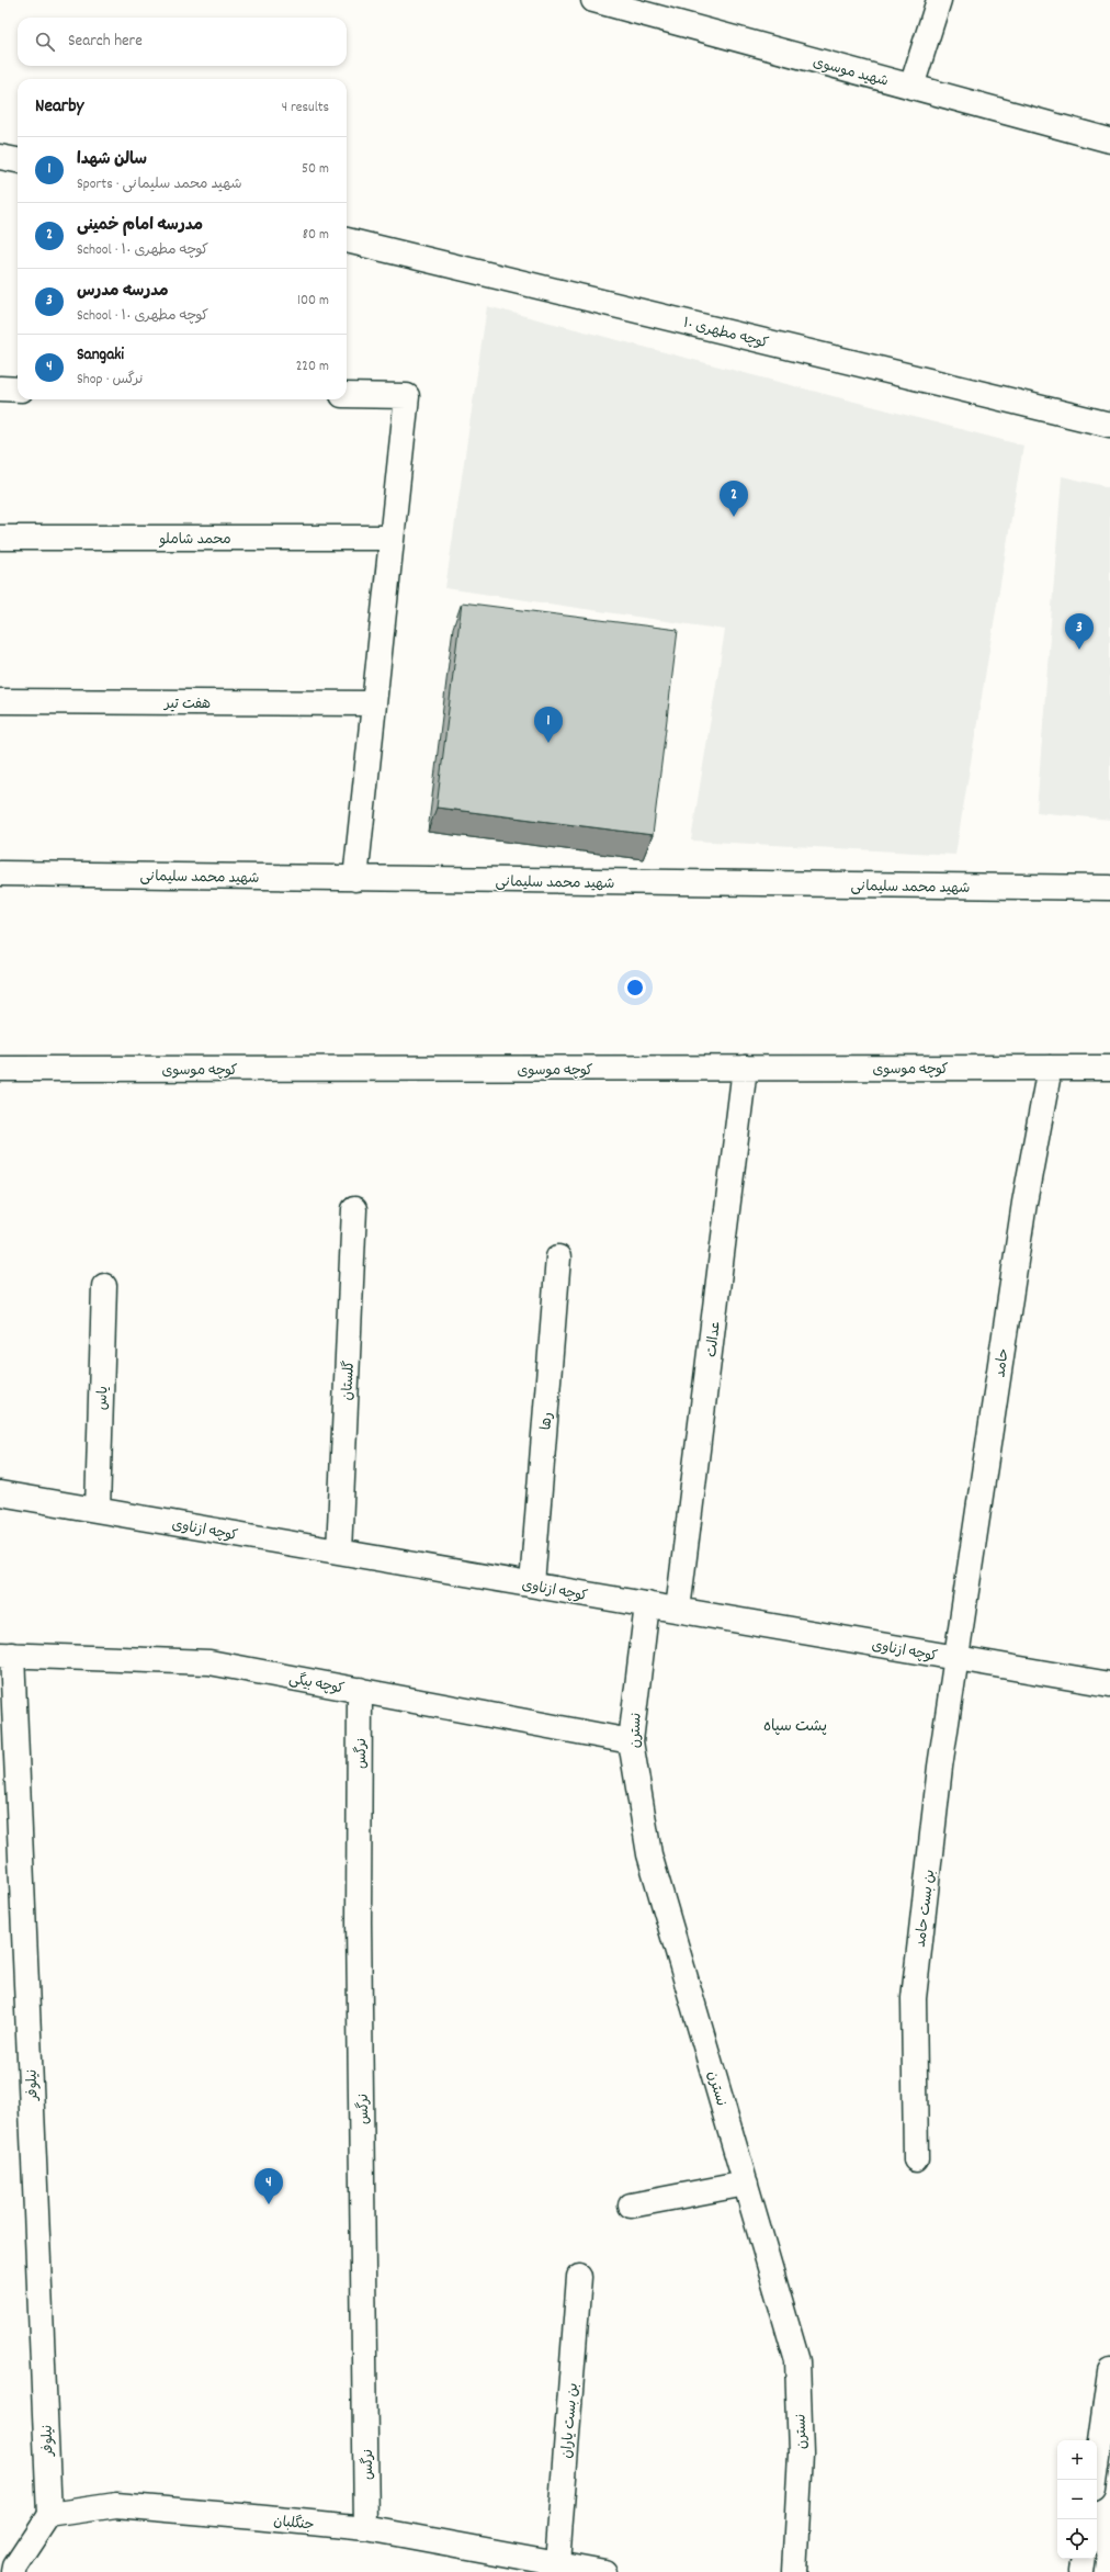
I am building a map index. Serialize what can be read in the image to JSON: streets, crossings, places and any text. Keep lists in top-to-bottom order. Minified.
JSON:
{"streets":{"street":["شهید موسوی","کوچه مطهری ۱۰","محمد شاملو","هفت تیر","شهید محمد سلیمانی","کوچه موسوی","عدالت","حامد","گلستان","یاس","رها","کوچه ازناوی","کوچه بیگی","نسترن","نرگس","بن بست حامد","نیلوفر","بن بست یاران","جنگلبان"]},"crossings":[["کوچه موسوی","عدالت"],["کوچه موسوی","حامد"],["عدالت","کوچه ازناوی"],["حامد","کوچه ازناوی"],["حامد","بن بست حامد"],["گلستان","کوچه ازناوی"],["یاس","کوچه ازناوی"],["رها","کوچه ازناوی"],["کوچه ازناوی","نسترن"],["کوچه ازناوی","بن بست حامد"],["کوچه بیگی","نسترن"],["کوچه بیگی","نرگس"],["کوچه بیگی","نیلوفر"],["نرگس","جنگلبان"],["نیلوفر","جنگلبان"],["بن بست یاران","جنگلبان"]],"districts":["پشت سپاه"],"page":{"search":"Search here","heading":["Nearby","4 results"],"list":[{"mark":"1","name":"سالن شهدا","note":"Sports · شهید محمد سلیمانی","value":"50 m"},{"mark":"2","name":"مدرسه امام خمینی","note":"School · کوچه مطهری ۱۰","value":"80 m"},{"mark":"3","name":"مدرسه مدرس","note":"School · کوچه مطهری ۱۰","value":"100 m"},{"mark":"4","name":"Sangaki","note":"Shop · نرگس","value":"220 m"}],"pins":["2","3","1","4"],"map_buttons":["+","−"]}}
